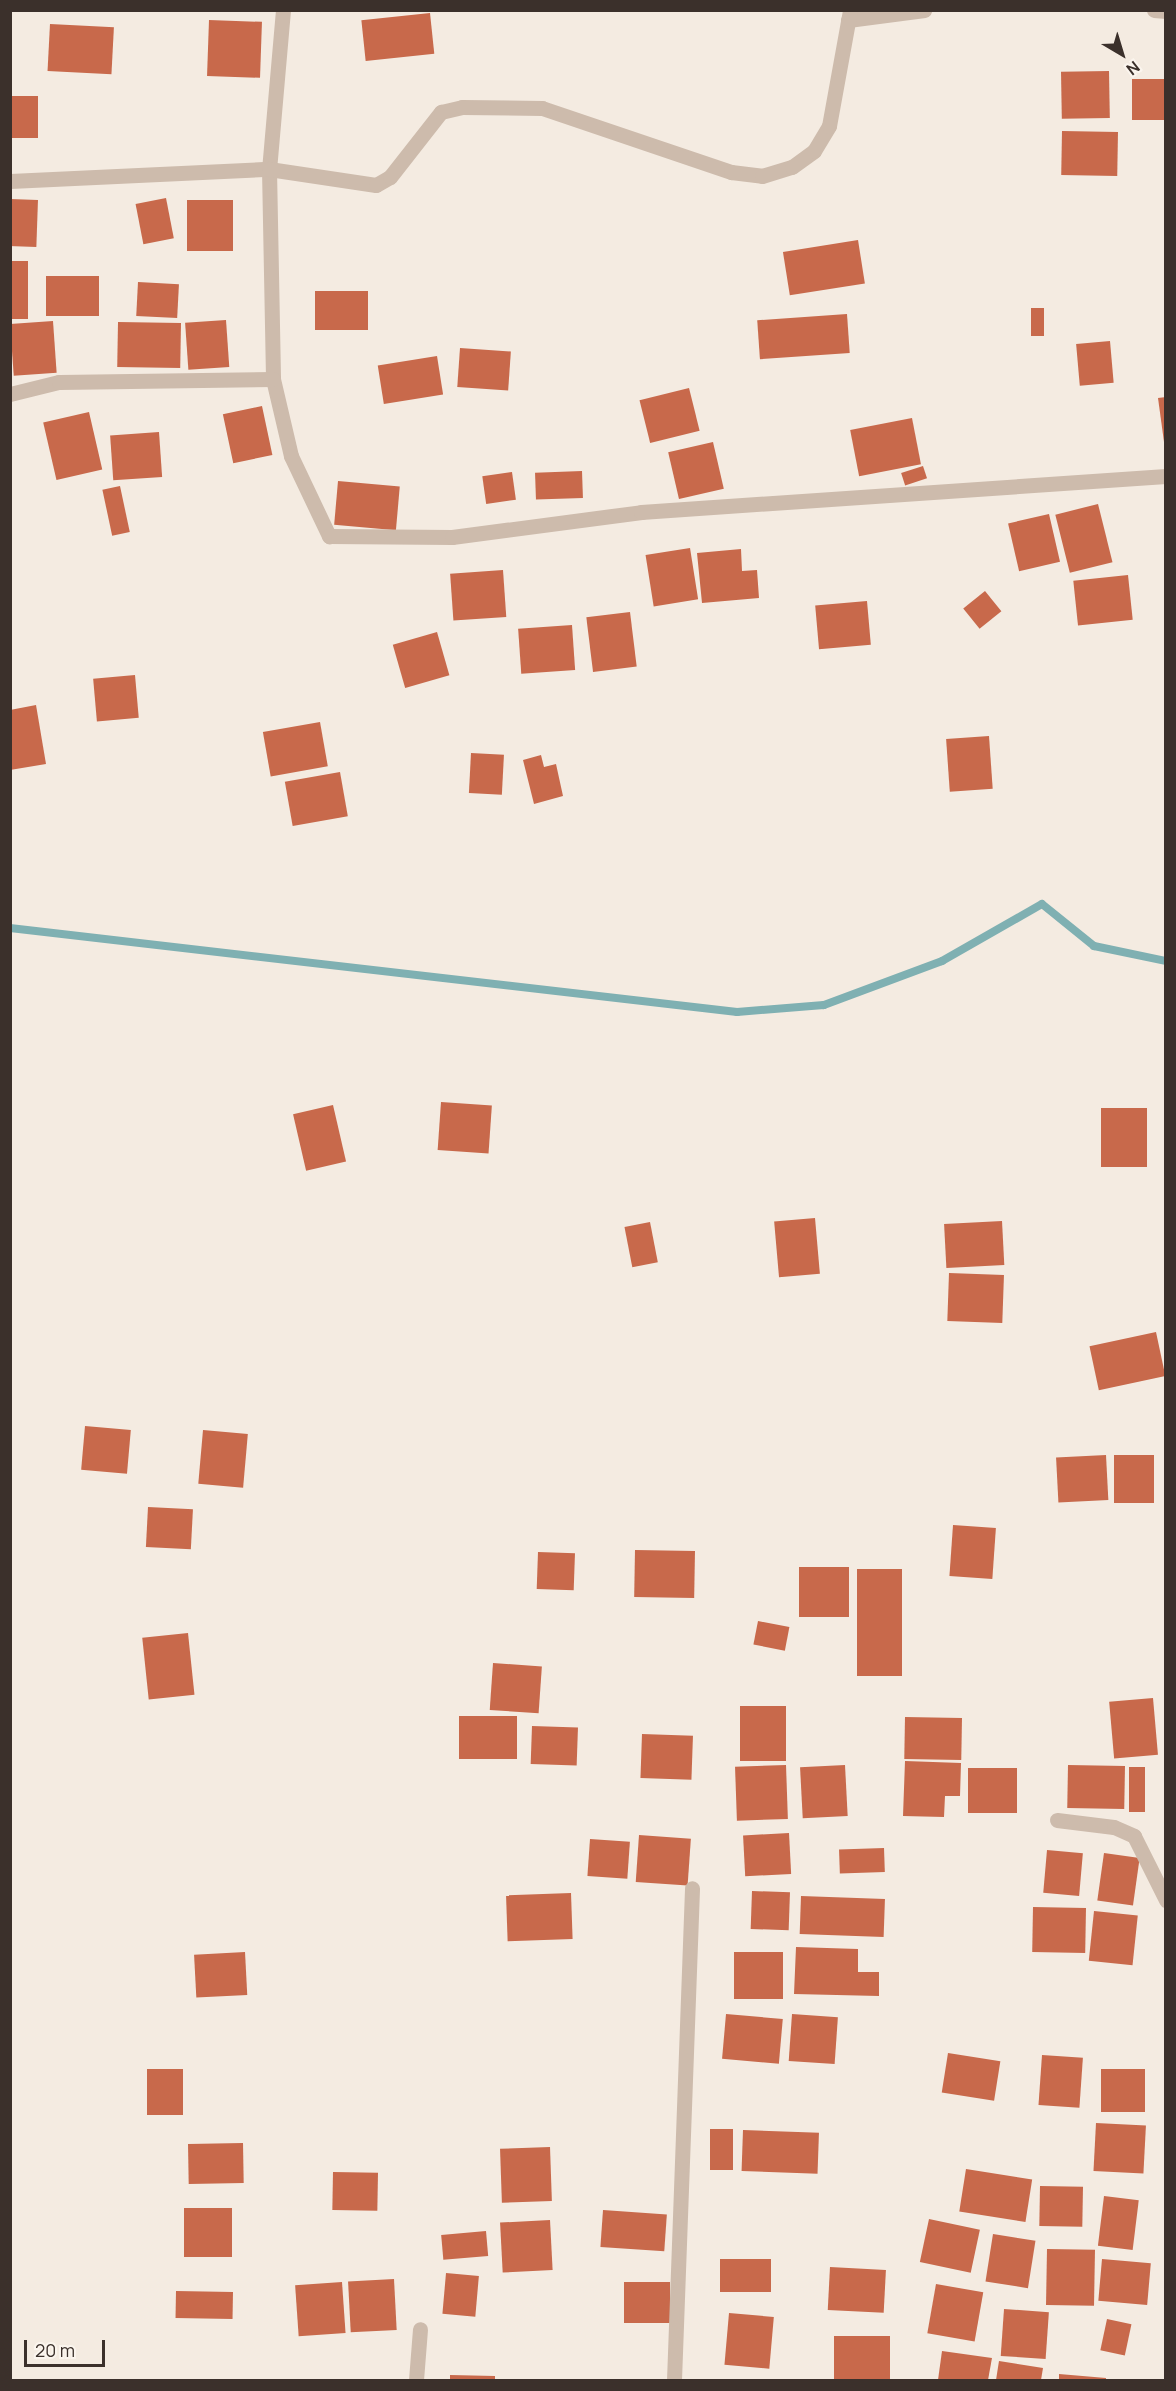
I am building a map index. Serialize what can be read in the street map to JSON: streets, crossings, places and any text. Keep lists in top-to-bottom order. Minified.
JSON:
{"scale_bar":"20 m","north":"bottom right"}
